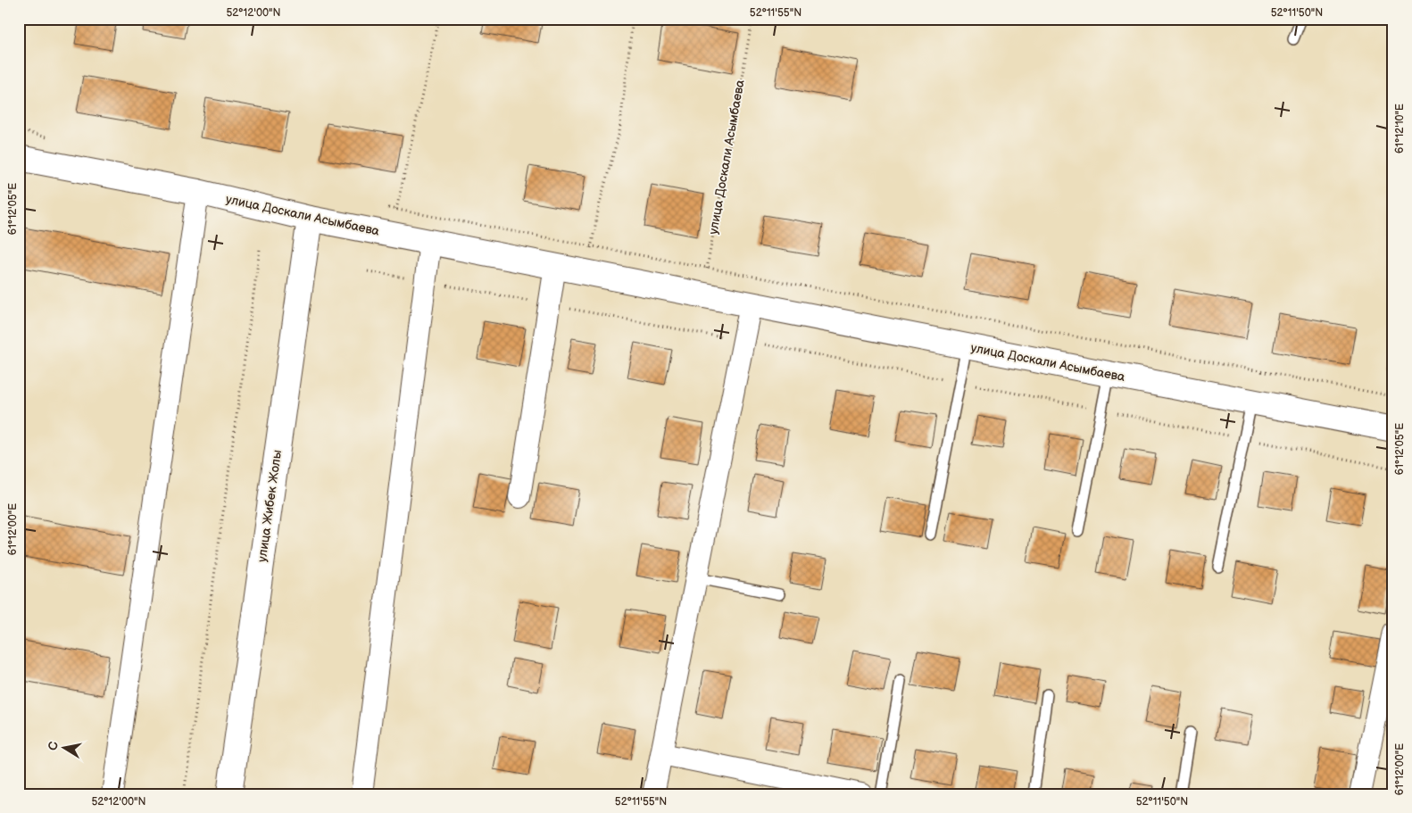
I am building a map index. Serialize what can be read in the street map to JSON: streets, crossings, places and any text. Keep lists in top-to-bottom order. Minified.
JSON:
{"streets":{"street":["улица Доскали Асымбаева","улица Жибек Жолы"]},"crossings":[["улица Доскали Асымбаева","улица Жибек Жолы"]],"north":"left","coordinates":["52°12'00\"N","52°11'55\"N","52°11'50\"N","61°12'10\"E","61°12'05\"E","61°12'00\"E"]}
